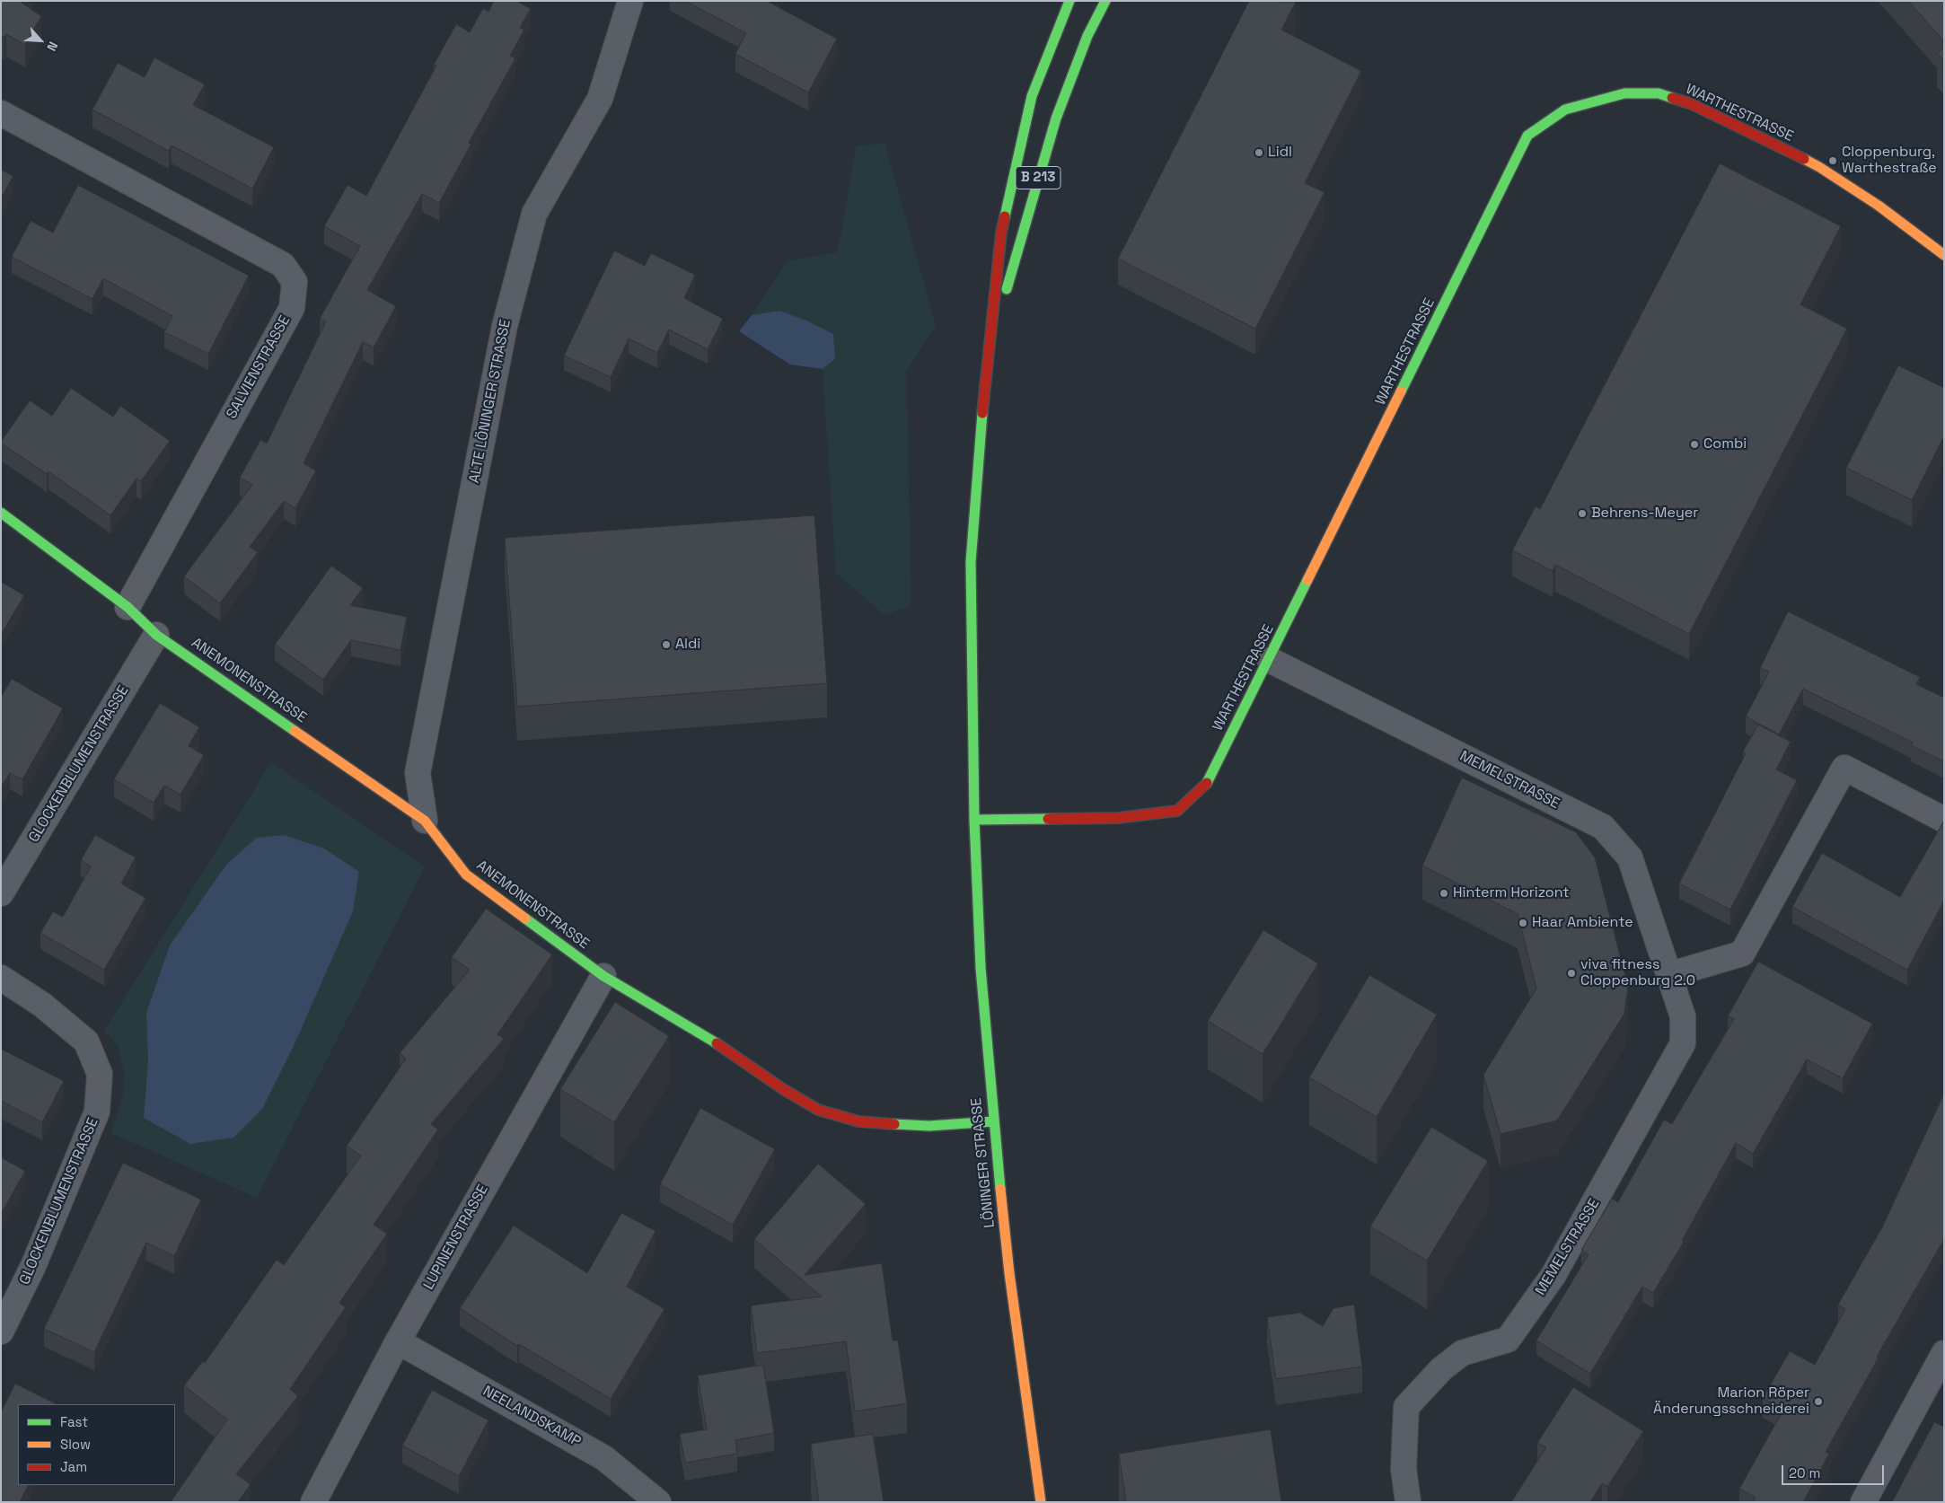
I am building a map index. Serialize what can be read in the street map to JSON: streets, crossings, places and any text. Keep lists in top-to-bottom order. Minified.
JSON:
{"streets":{"main road":["WARTHESTRASSE","B 213","ANEMONENSTRASSE","LÖNINGER STRASSE"],"street":["SALVIENSTRASSE","ALTE LÖNINGER STRASSE","GLOCKENBLUMENSTRASSE","MEMELSTRASSE","LUPINENSTRASSE","NEELANDSKAMP"]},"crossings":[["WARTHESTRASSE","MEMELSTRASSE"],["WARTHESTRASSE","LÖNINGER STRASSE"],["B 213","LÖNINGER STRASSE"],["SALVIENSTRASSE","ANEMONENSTRASSE"],["ALTE LÖNINGER STRASSE","ANEMONENSTRASSE"],["ANEMONENSTRASSE","GLOCKENBLUMENSTRASSE"],["ANEMONENSTRASSE","LÖNINGER STRASSE"],["ANEMONENSTRASSE","LUPINENSTRASSE"],["LUPINENSTRASSE","NEELANDSKAMP"]],"places":["Lidl","Cloppenburg, Warthestraße","Combi","Behrens-Meyer","Aldi","Hinterm Horizont","Haar Ambiente","viva fitness Cloppenburg 2.0","Marion Röper Änderungsschneiderei"],"legend":["Fast","Slow","Jam"],"scale_bar":"20 m","north":"bottom right"}
